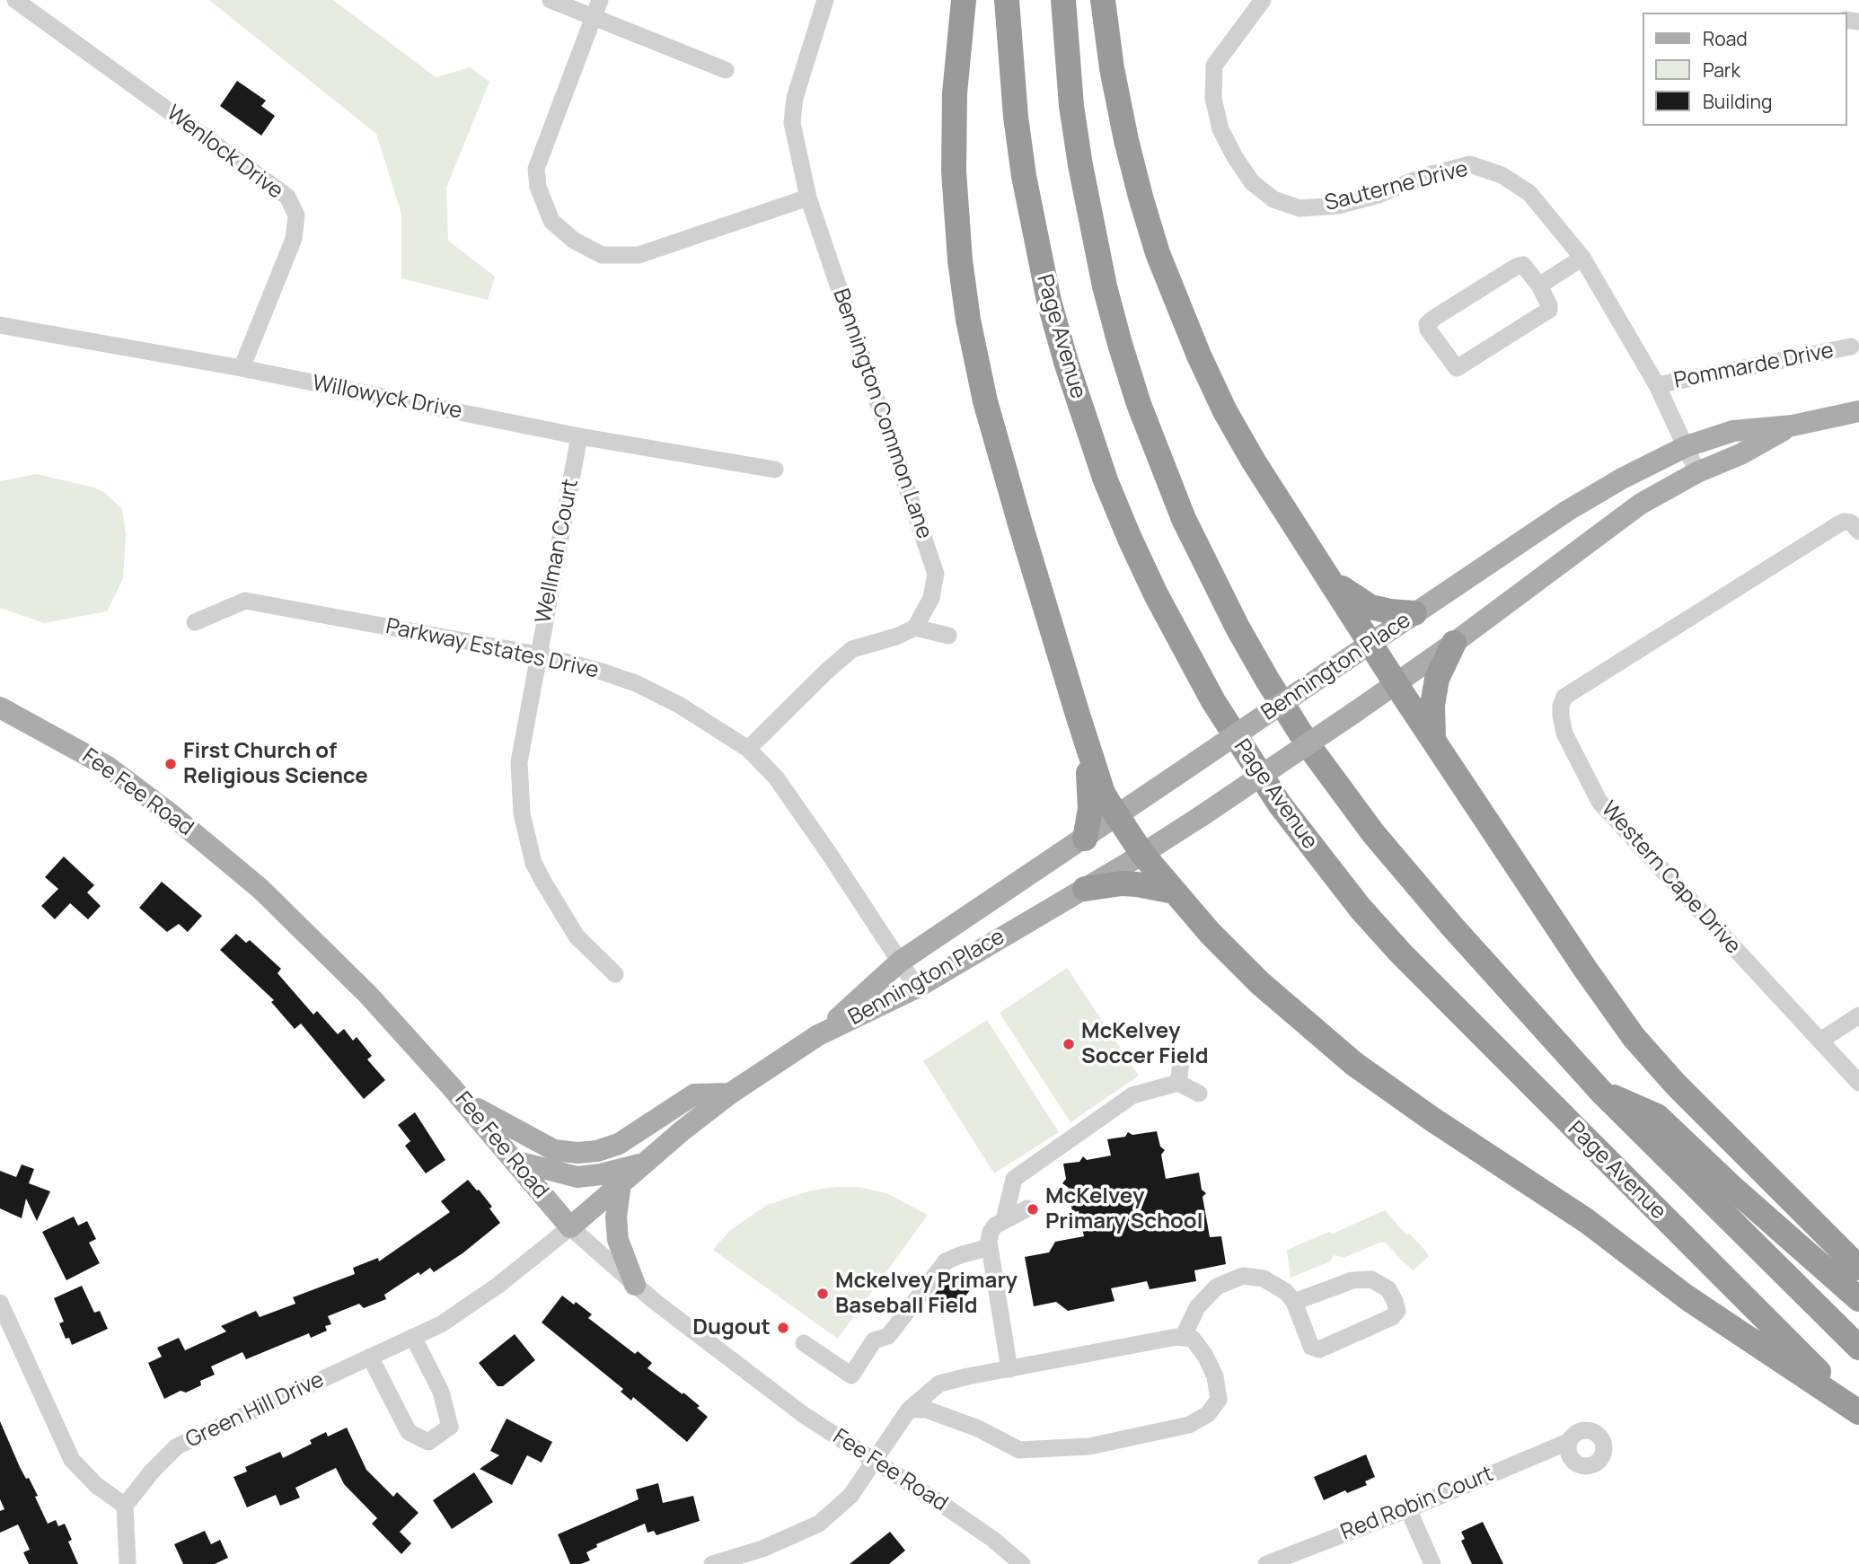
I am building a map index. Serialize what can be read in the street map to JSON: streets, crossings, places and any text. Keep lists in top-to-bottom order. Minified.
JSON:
{"streets":{"highway":["Page Avenue"],"main road":["Bennington Place","Fee Fee Road"],"street":["Wenlock Drive","Sauterne Drive","Pommarde Drive","Willowyck Drive","Bennington Common Lane","Wellman Court","Parkway Estates Drive","Western Cape Drive","Green Hill Drive","Red Robin Court"]},"crossings":[["Wenlock Drive","Willowyck Drive"],["Sauterne Drive","Pommarde Drive"],["Sauterne Drive","Bennington Place"],["Willowyck Drive","Wellman Court"],["Wellman Court","Parkway Estates Drive"],["Parkway Estates Drive","Bennington Place"],["Bennington Place","Fee Fee Road"],["Bennington Place","Green Hill Drive"],["Fee Fee Road","Green Hill Drive"]],"places":["First Church of Religious Science","McKelvey Soccer Field","McKelvey Primary School","Mckelvey Primary Baseball Field","Dugout"],"legend":["Road","Park","Building"]}
